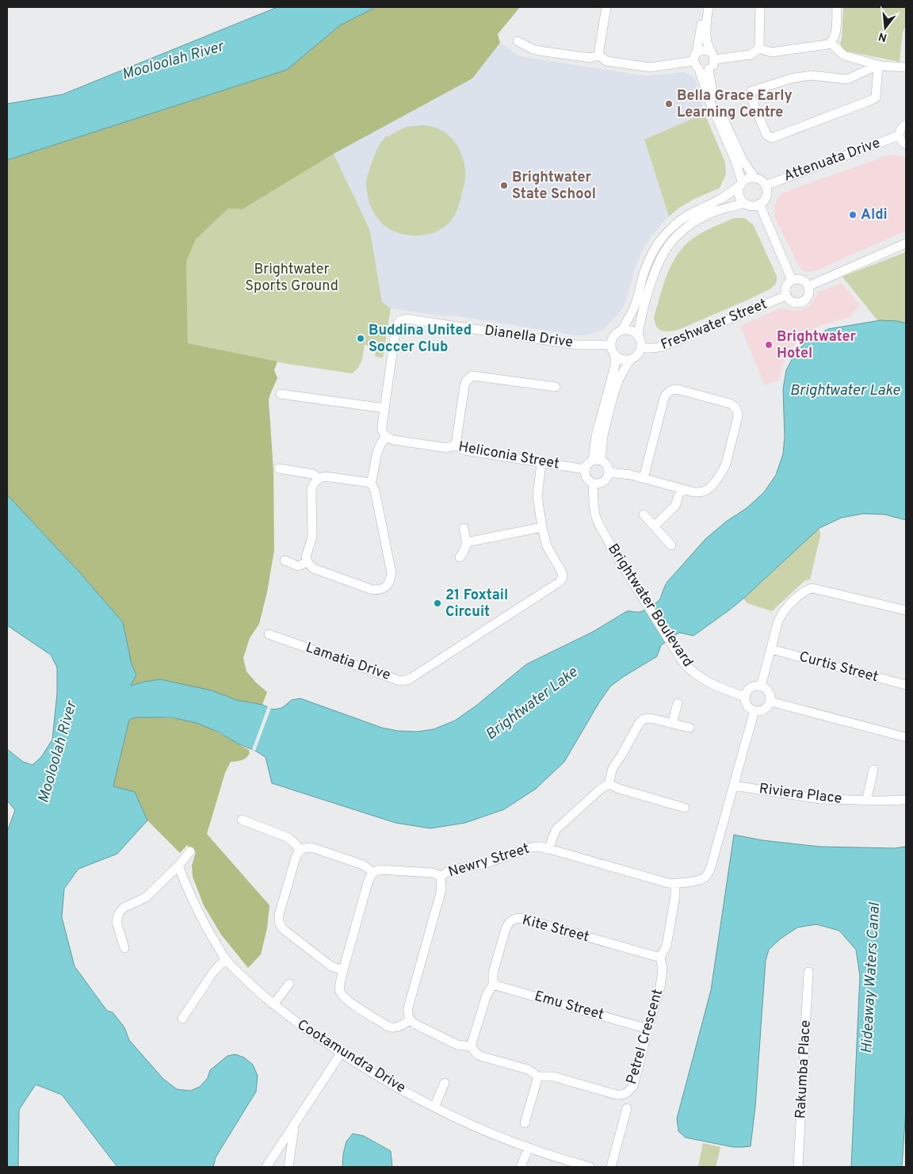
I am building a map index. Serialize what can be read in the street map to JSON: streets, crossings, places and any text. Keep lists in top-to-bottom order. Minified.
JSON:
{"streets":{"street":["Attenuata Drive","Freshwater Street","Dianella Drive","Heliconia Street","Brightwater Boulevard","Lamatia Drive","Curtis Street","Riviera Place","Newry Street","Kite Street","Emu Street","Petrel Crescent","Cootamundra Drive","Rakumba Place"]},"crossings":[["Freshwater Street","Dianella Drive"],["Heliconia Street","Brightwater Boulevard"],["Heliconia Street","Lamatia Drive"],["Brightwater Boulevard","Newry Street"],["Riviera Place","Newry Street"],["Newry Street","Petrel Crescent"],["Kite Street","Emu Street"],["Kite Street","Petrel Crescent"],["Emu Street","Petrel Crescent"]],"water":["Mooloolah River","Brightwater Lake","Hideaway Waters Canal"],"parks":["Brightwater Sports Ground"],"places":["Bella Grace Early Learning Centre","Brightwater State School","Aldi","Buddina United Soccer Club","Brightwater Hotel","21 Foxtail Circuit"],"north":"bottom"}
